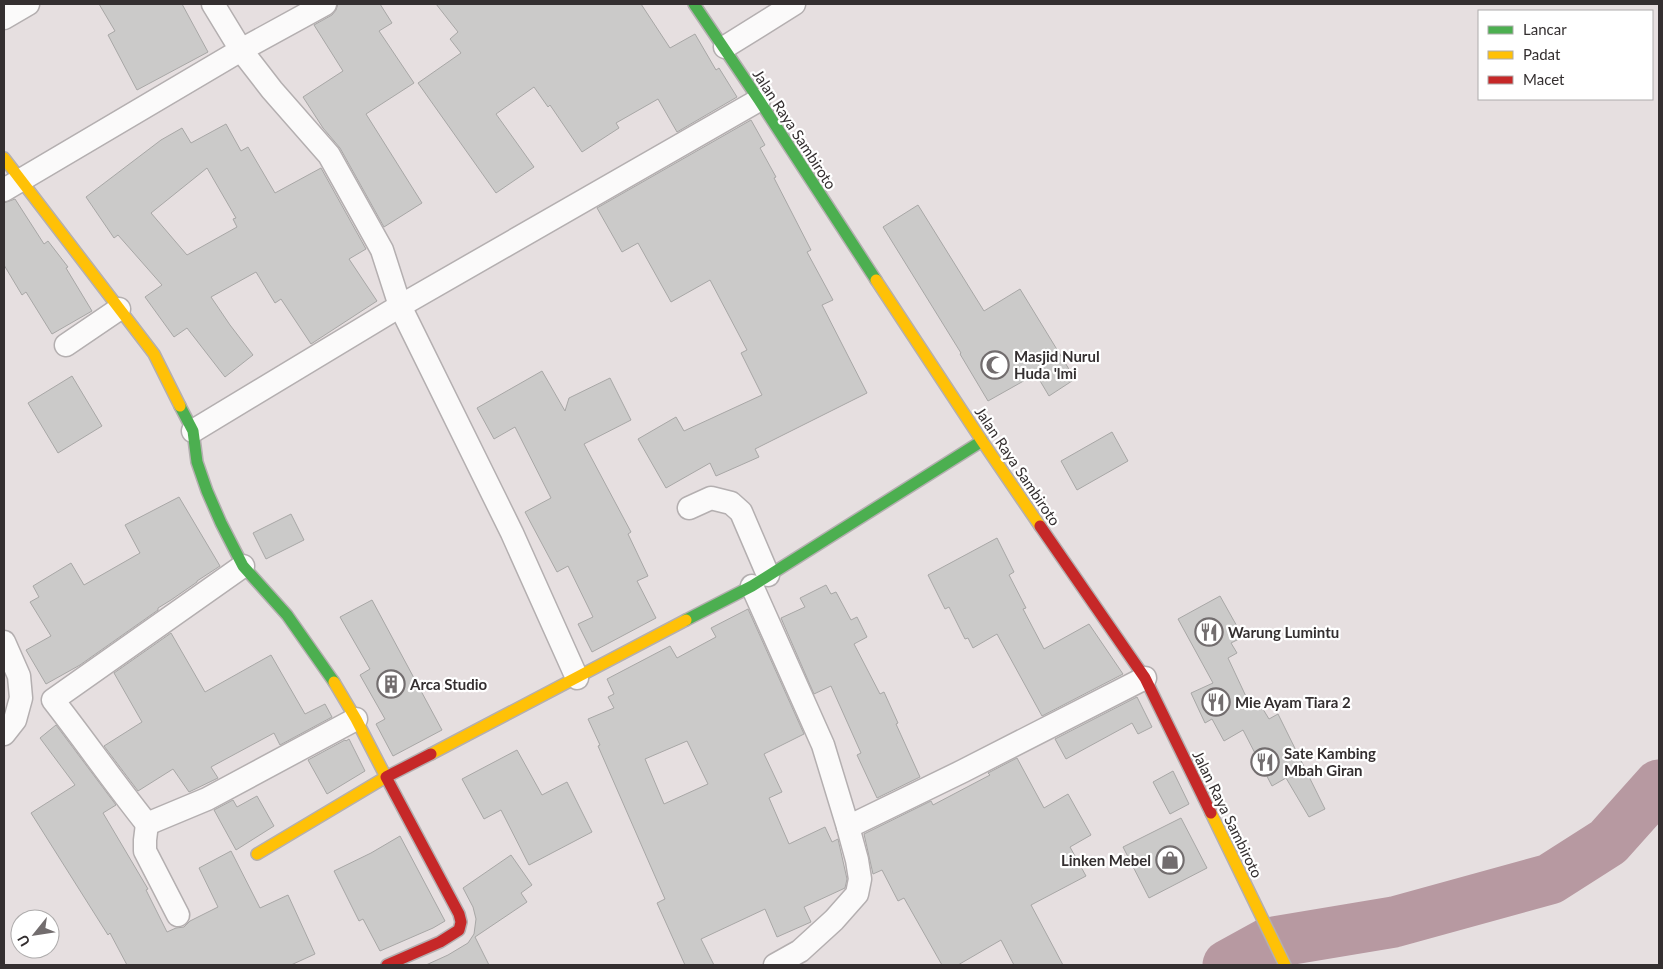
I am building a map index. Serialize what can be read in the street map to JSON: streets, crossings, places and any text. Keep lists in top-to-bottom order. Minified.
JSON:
{"streets":{"street":["Jalan Raya Sambiroto"]},"places":{"mosque":["Masjid Nurul Huda 'lmi"],"restaurant":["Warung Lumintu","Mie Ayam Tiara 2","Sate Kambing Mbah Giran"],"building":["Arca Studio"],"shop":["Linken Mebel"]},"legend":["Lancar","Padat","Macet"],"north":"bottom left"}
